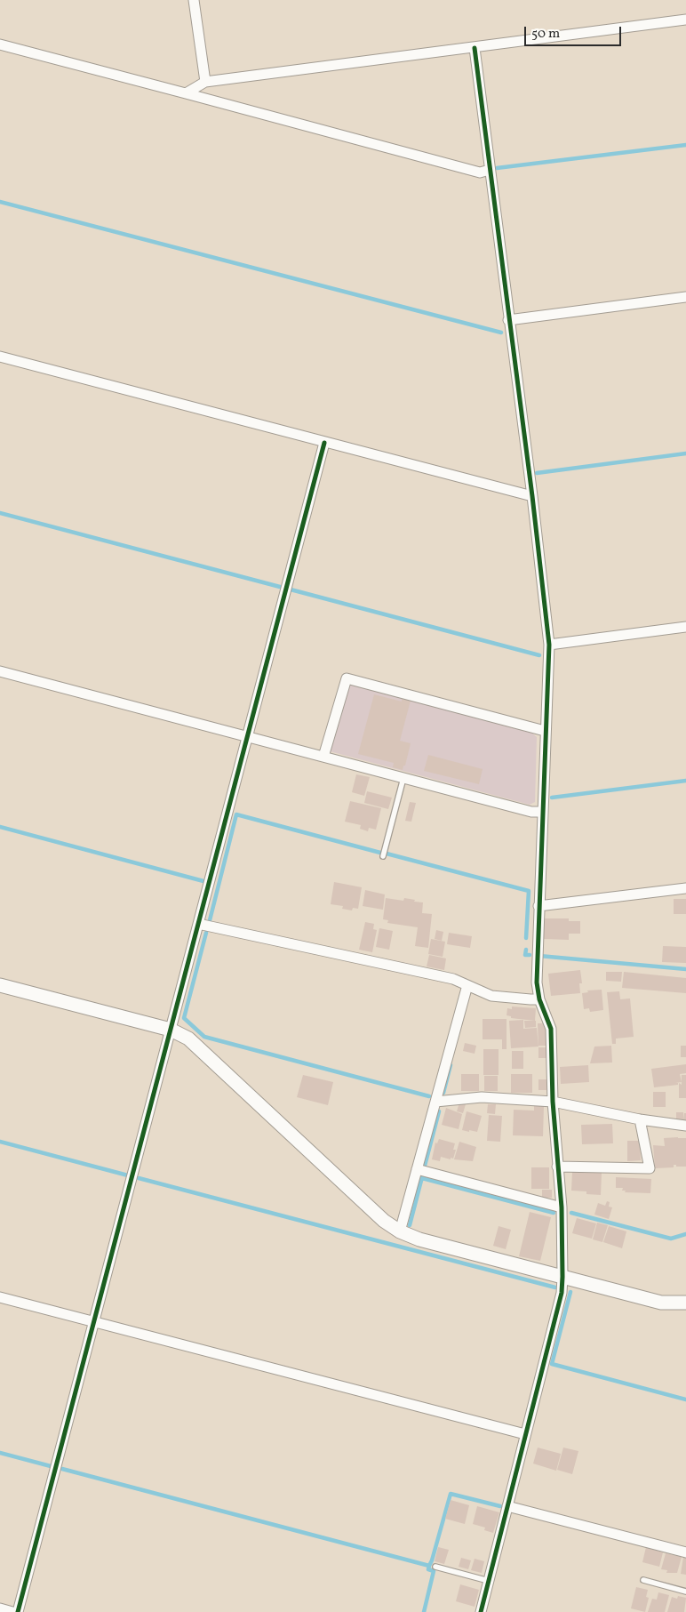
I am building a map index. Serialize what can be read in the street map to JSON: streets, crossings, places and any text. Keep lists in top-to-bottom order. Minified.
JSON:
{"scale_bar":"50 m"}
